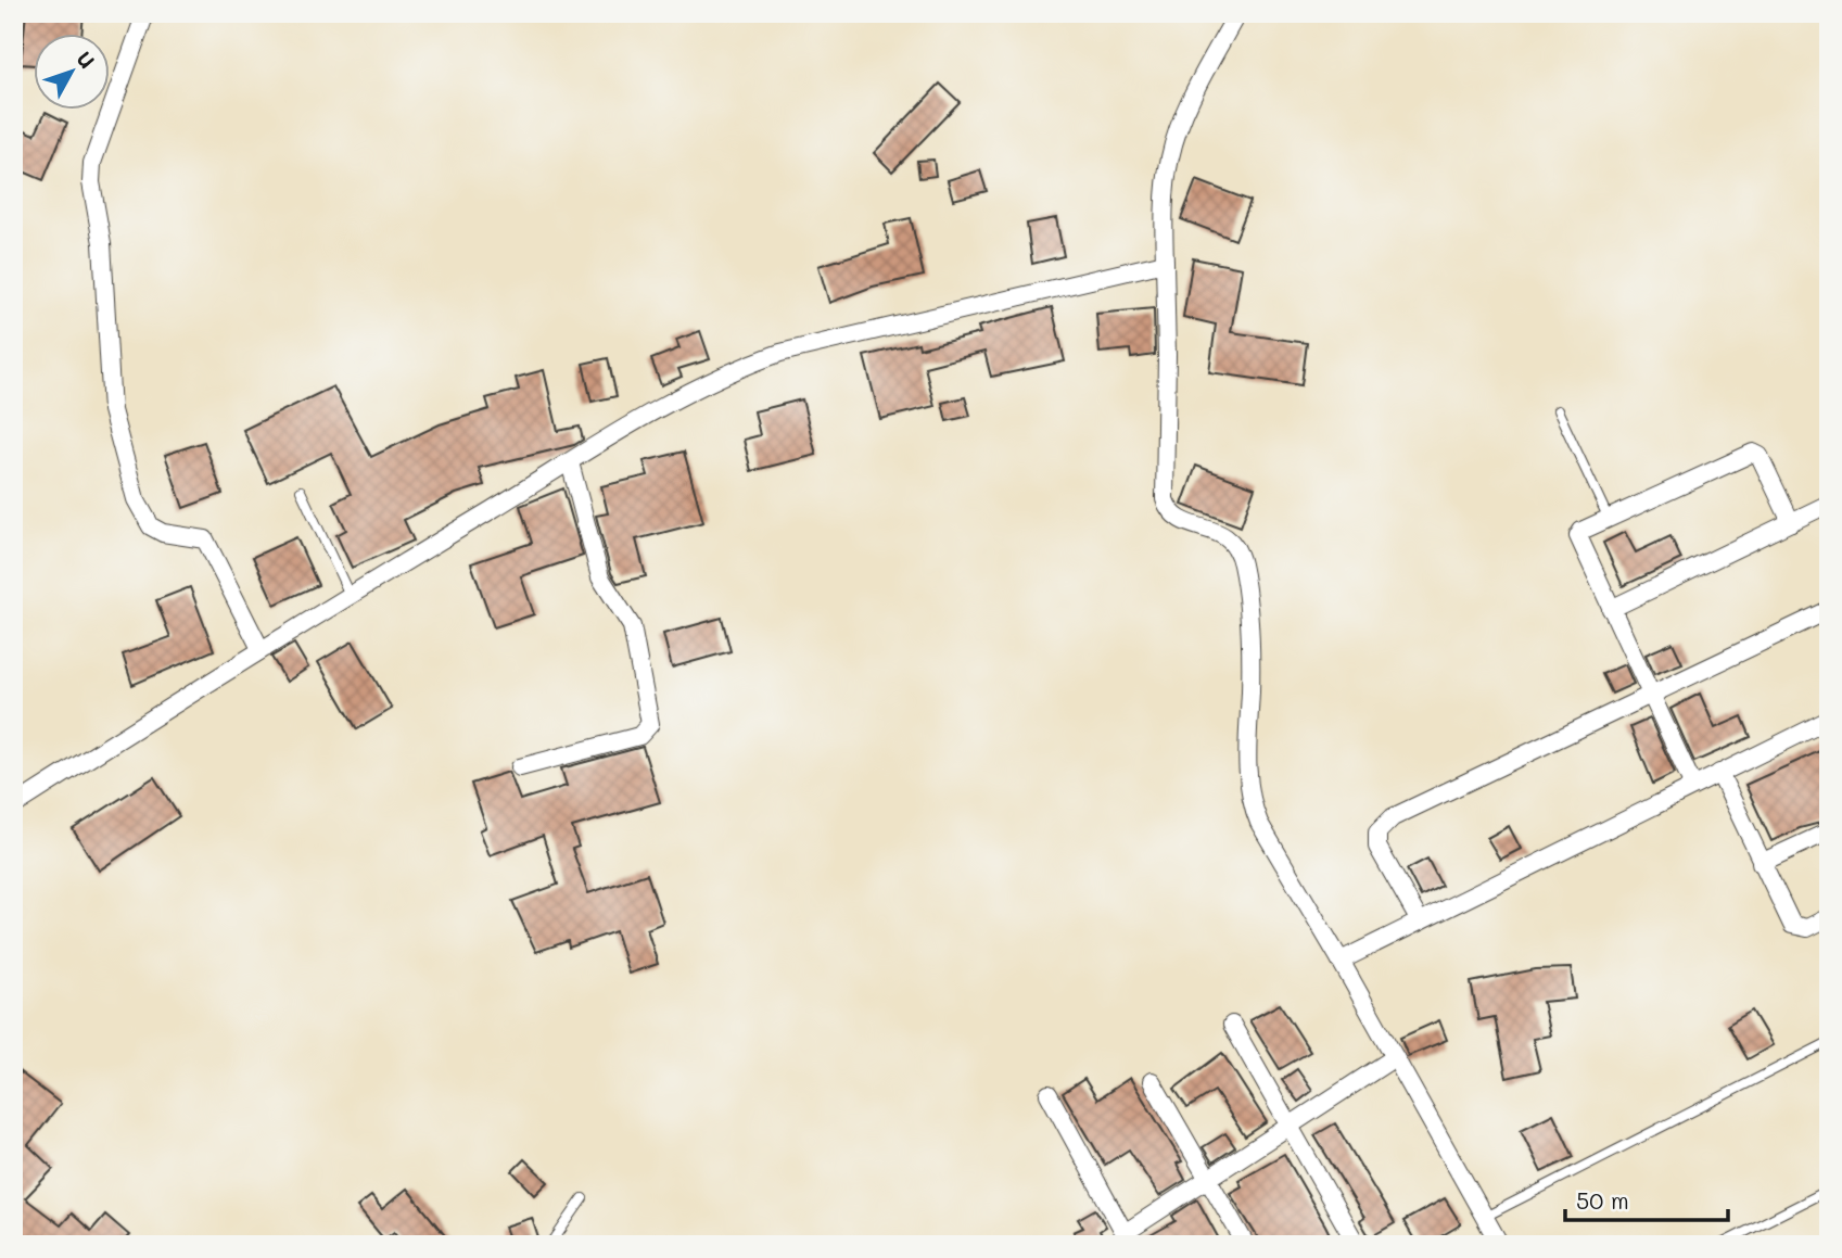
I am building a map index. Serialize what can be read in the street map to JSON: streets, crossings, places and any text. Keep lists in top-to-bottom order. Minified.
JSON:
{"scale_bar":"50 m","north":"top right"}
